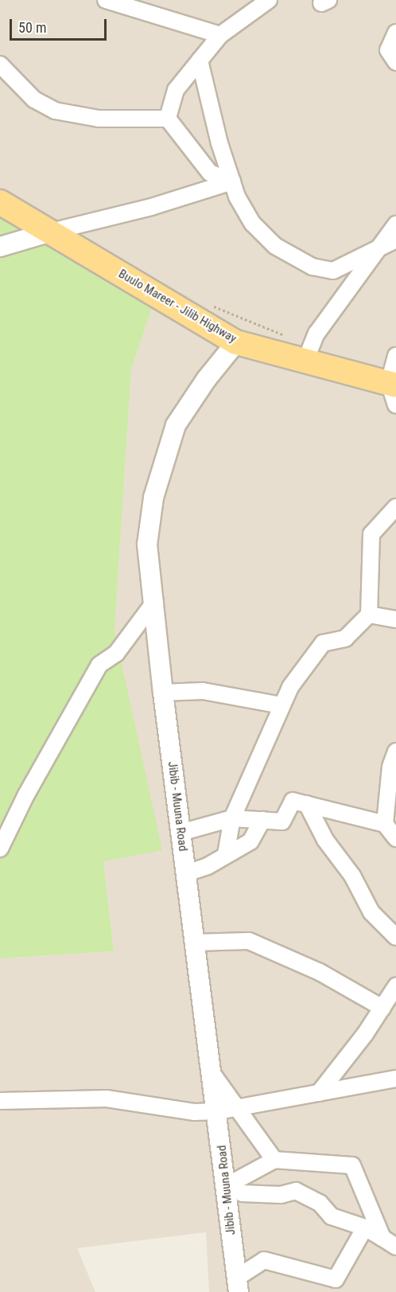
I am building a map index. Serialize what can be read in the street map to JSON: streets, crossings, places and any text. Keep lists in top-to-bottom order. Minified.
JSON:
{"streets":{"main road":["Buulo Mareer - Jilib Highway"],"street":["Jibib - Muuna Road"]},"crossings":[["Buulo Mareer - Jilib Highway","Jibib - Muuna Road"]],"scale_bar":"50 m"}
